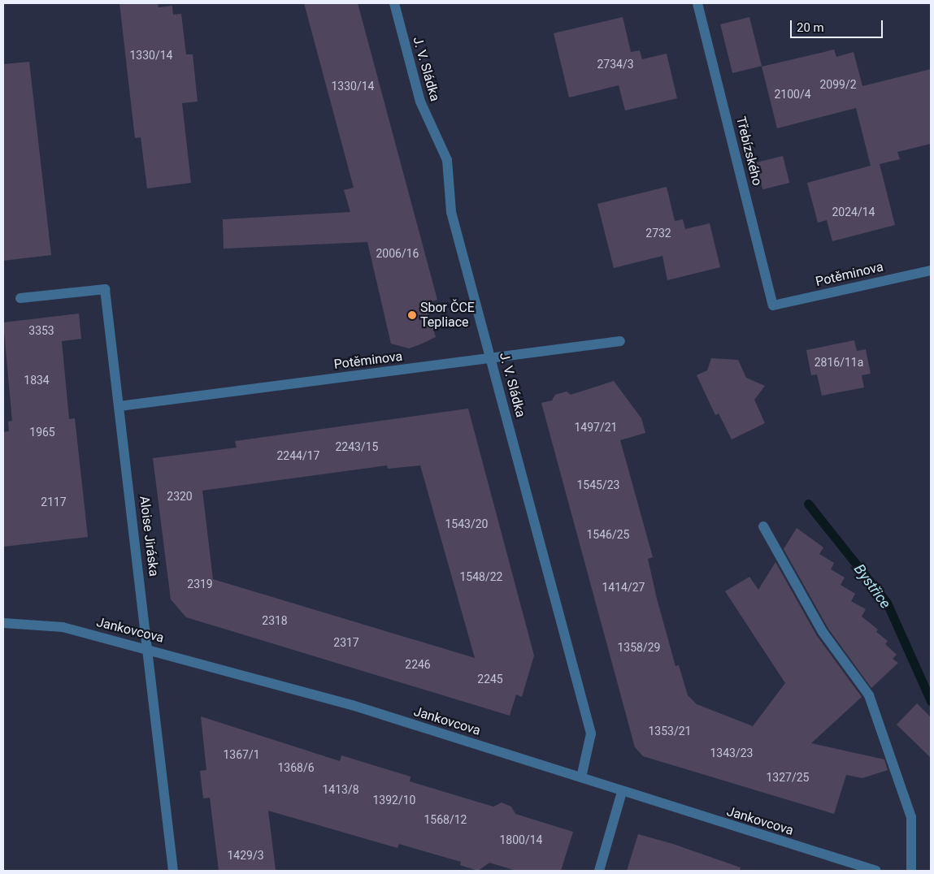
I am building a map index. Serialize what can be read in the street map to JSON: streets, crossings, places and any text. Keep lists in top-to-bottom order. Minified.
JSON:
{"streets":{"street":["J. V. Sládka","Třebízského","Potěminova","Aloise Jiráska","Jankovcova"]},"crossings":[["J. V. Sládka","Potěminova"],["J. V. Sládka","Jankovcova"],["Třebízského","Potěminova"],["Potěminova","Aloise Jiráska"],["Aloise Jiráska","Jankovcova"]],"water":["Bystřice"],"places":["Sbor ČCE Tepliace"],"house_numbers":["1330/14","2734/3","2099/2","1330/14","2100/4","2024/14","2732","2006/16","3353","2816/11a","1834","1497/21","1965","2243/15","2244/17","1545/23","2320","2117","1543/20","1546/25","1548/22","2319","1414/27","2318","2317","1358/29","2246","2245","1353/21","1343/23","1367/1","1368/6","1327/25","1413/8","1392/10","1568/12","1800/14","1429/3"],"scale_bar":"20 m"}
